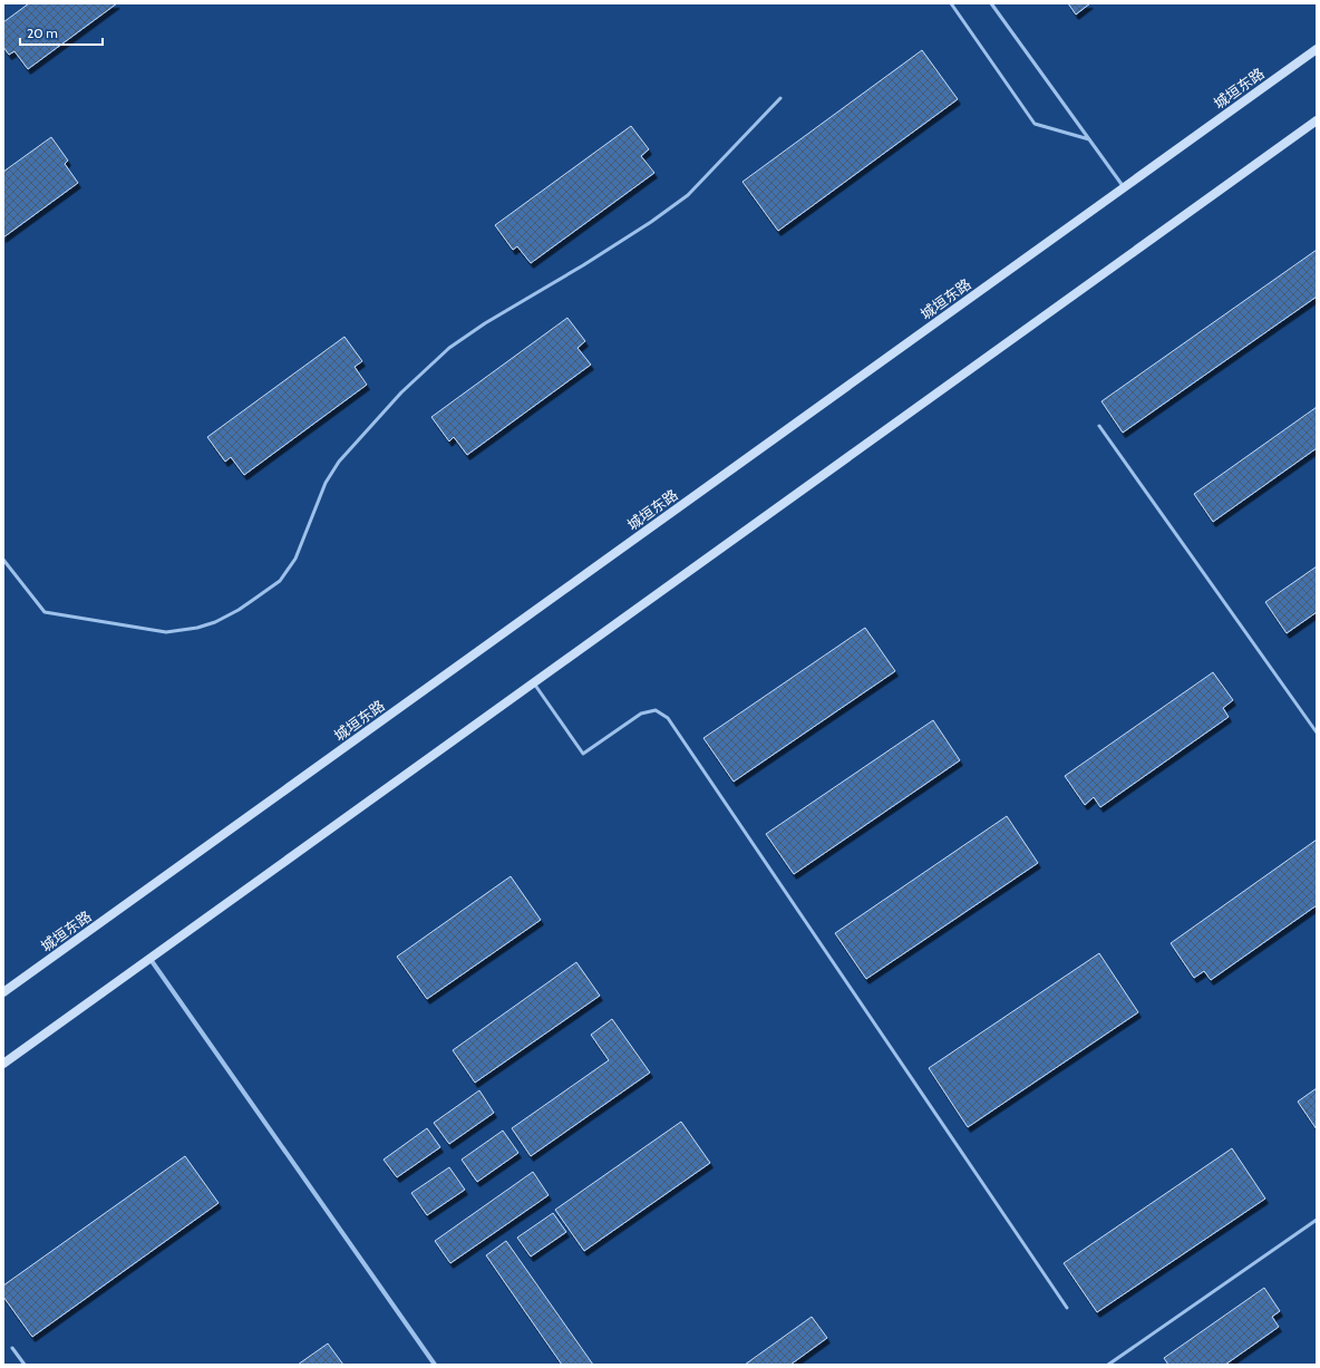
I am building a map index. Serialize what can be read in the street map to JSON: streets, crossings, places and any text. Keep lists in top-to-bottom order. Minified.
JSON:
{"streets":{"main road":["城垣东路"]},"scale_bar":"20 m"}
